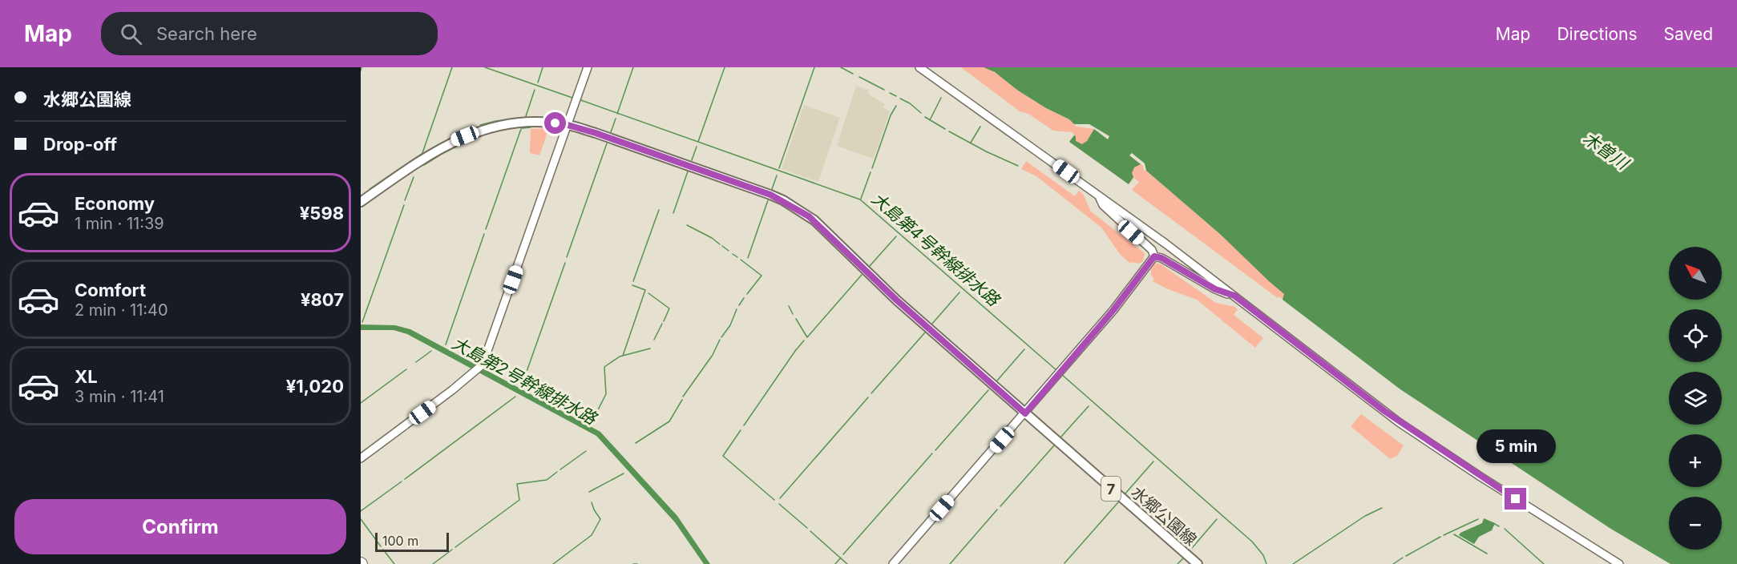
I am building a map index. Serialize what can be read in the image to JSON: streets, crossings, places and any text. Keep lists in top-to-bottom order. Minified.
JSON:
{"streets":{"main road":["7","水郷公園線"]},"water":["木曽川","大島第4号幹線排水路","大島第2号幹線排水路"],"scale_bar":"100 m","north":"top left","page":{"header":"Map","search":"Search here","nav":["Map","Directions","Saved"],"banner":["水郷公園線","Drop-off"],"list":[{"name":"Economy","note":"1 min · 11:39","value":"¥598"},{"name":"Comfort","note":"2 min · 11:40","value":"¥807"},{"name":"XL","note":"3 min · 11:41","value":"¥1,020"}],"map_buttons":["+","−"],"bubble":"5 min","buttons":"Confirm","scale":"100 m"}}
